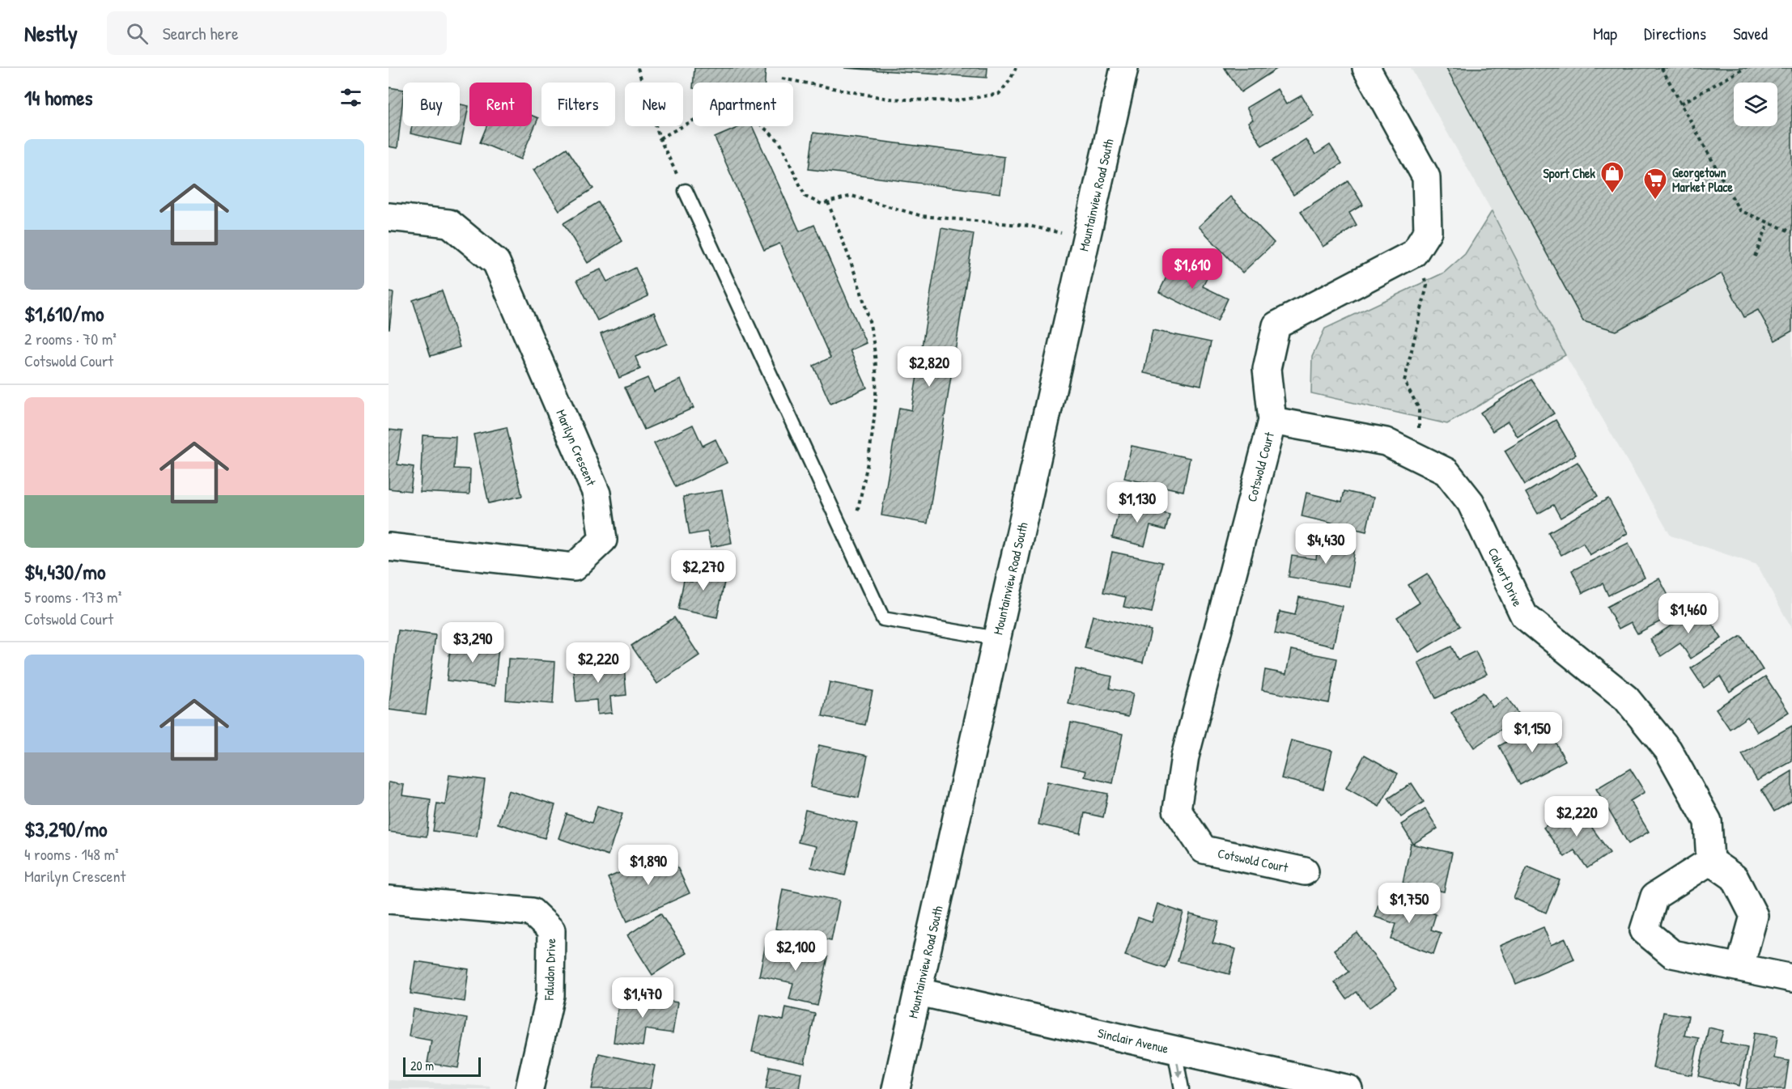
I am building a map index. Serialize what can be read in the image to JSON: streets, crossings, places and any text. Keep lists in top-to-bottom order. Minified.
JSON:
{"streets":{"street":["Mountainview Road South","Marilyn Crescent","Cotswold Court","Calvert Drive","Faludon Drive","Sinclair Avenue"]},"crossings":[["Mountainview Road South","Sinclair Avenue"],["Cotswold Court","Calvert Drive"]],"places":{"shop":["Sport Chek"],"supermarket":["Georgetown Market Place"]},"scale_bar":"20 m","page":{"header":"Nestly","search":"Search here","nav":["Map","Directions","Saved"],"heading":"14 homes","chip":["Buy","Rent","Filters","New","Apartment"],"list":[{"name":"$1,610/mo","note":"2 rooms · 70 m² · Cotswold Court"},{"name":"$4,430/mo","note":"5 rooms · 173 m² · Cotswold Court"},{"name":"$3,290/mo","note":"4 rooms · 148 m² · Marilyn Crescent"}],"price":["$1,610","$2,820","$1,130","$4,430","$2,270","$1,460","$3,290","$2,220","$1,150","$2,220","$1,890","$1,750","$2,100","$1,470"],"scale":"20 m"}}
